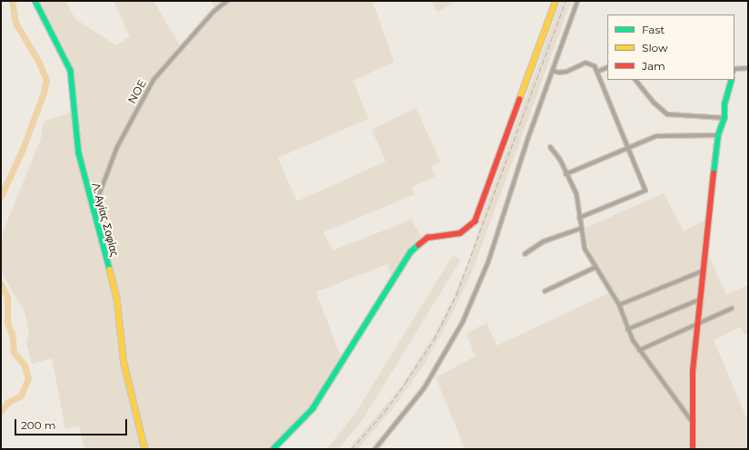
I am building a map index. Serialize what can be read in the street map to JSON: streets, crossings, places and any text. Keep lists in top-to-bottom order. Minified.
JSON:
{"streets":{"street":["NOE","Λ. Αγίας Σοφίας"]},"crossings":[["NOE","Λ. Αγίας Σοφίας"]],"legend":["Fast","Slow","Jam"],"scale_bar":"200 m"}
